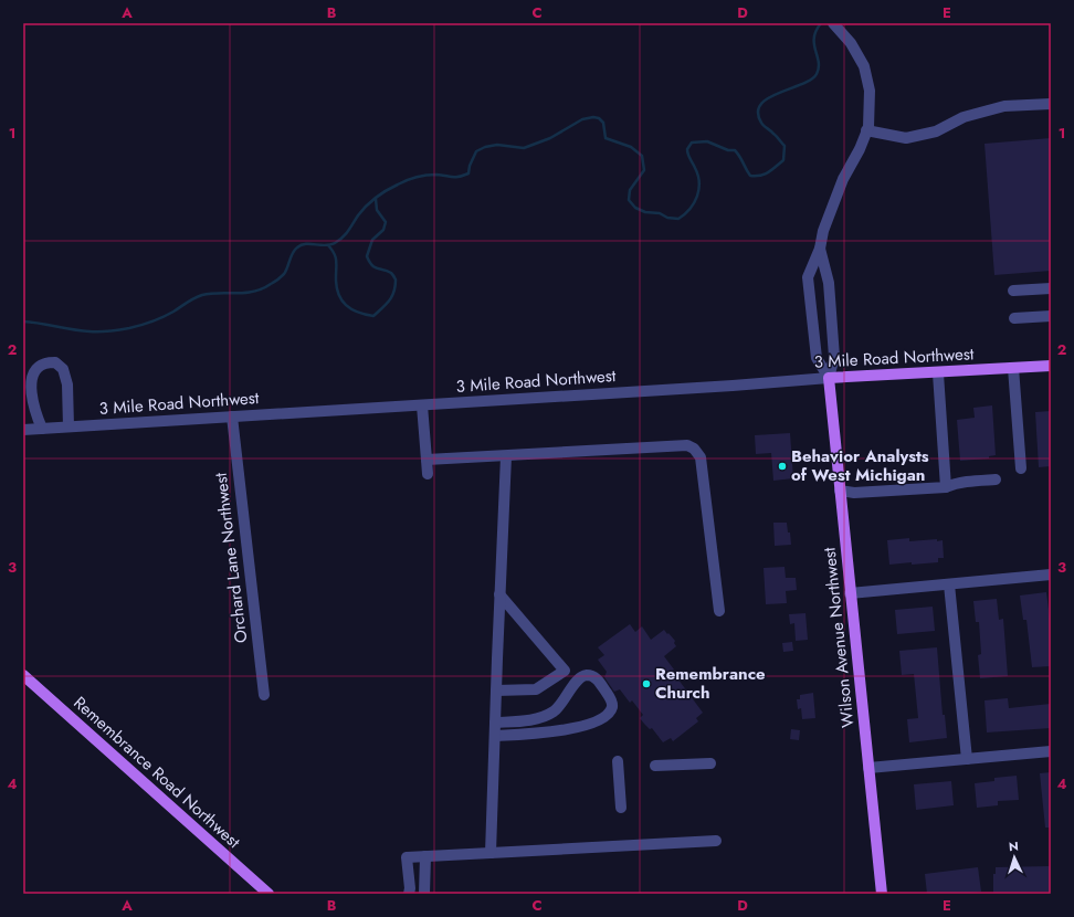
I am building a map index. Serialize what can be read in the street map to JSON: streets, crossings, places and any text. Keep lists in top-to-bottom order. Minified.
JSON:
{"streets":{"main road":["3 Mile Road Northwest","Wilson Avenue Northwest","Remembrance Road Northwest"],"street":["Orchard Lane Northwest"]},"crossings":[["3 Mile Road Northwest","Orchard Lane Northwest"],["3 Mile Road Northwest","Wilson Avenue Northwest"]],"places":["Behavior Analysts of West Michigan","Remembrance Church"],"north":"top","grid":{"columns":["A","B","C","D","E"],"rows":["1","2","3","4"]}}
